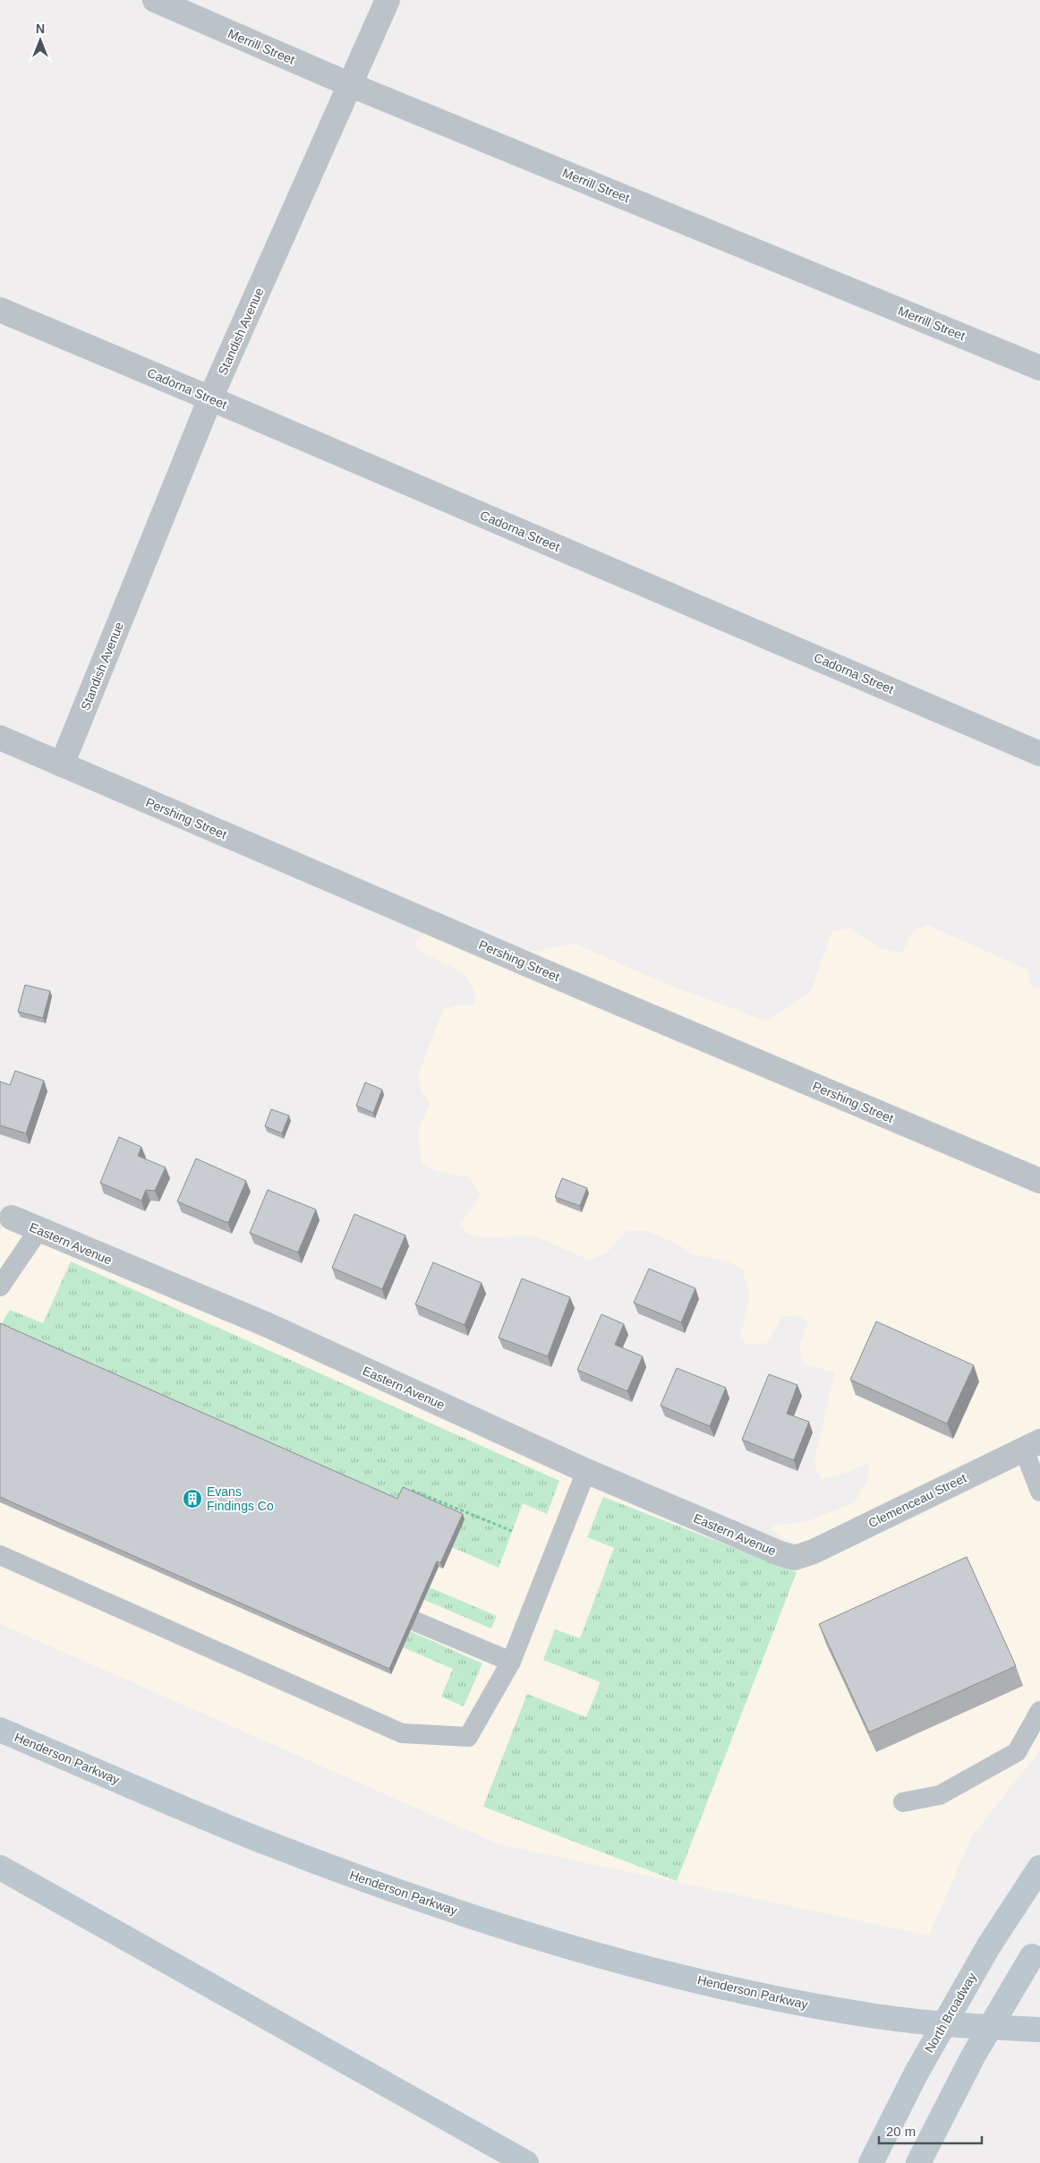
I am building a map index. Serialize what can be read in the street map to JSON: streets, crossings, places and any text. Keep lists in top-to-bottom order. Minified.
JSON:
{"streets":{"main road":["Henderson Parkway","North Broadway"],"street":["Merrill Street","Standish Avenue","Cadorna Street","Pershing Street","Eastern Avenue","Clemenceau Street"]},"crossings":[["Merrill Street","Standish Avenue"],["Standish Avenue","Cadorna Street"],["Standish Avenue","Pershing Street"],["Eastern Avenue","Clemenceau Street"]],"places":{"building":["Evans Findings Co"]},"scale_bar":"20 m","north":"top"}
